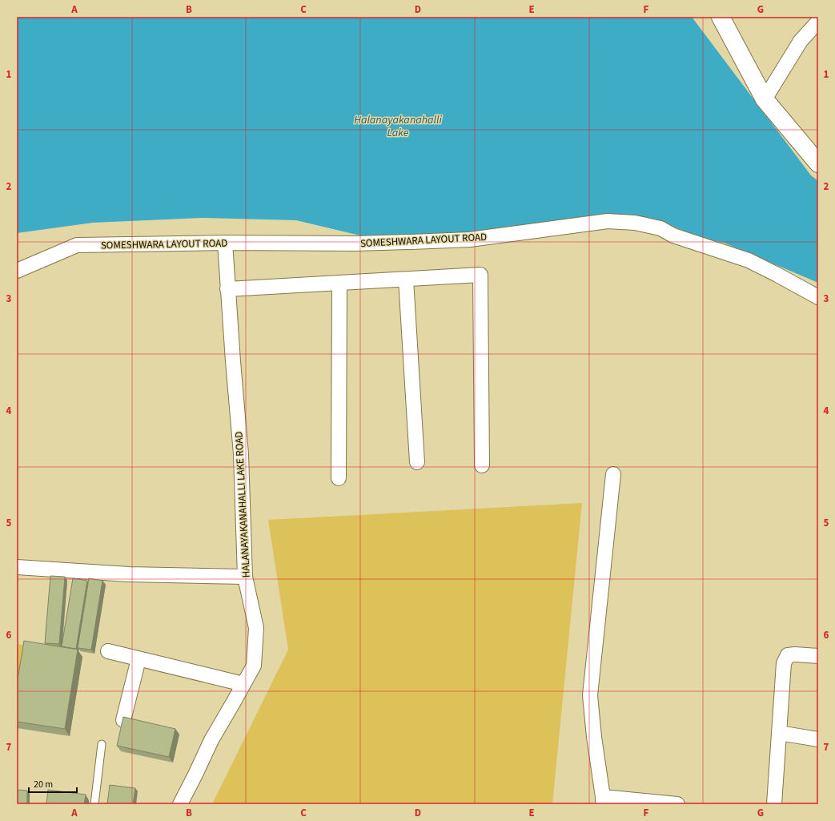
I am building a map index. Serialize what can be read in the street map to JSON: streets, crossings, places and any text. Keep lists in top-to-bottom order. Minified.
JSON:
{"streets":{"street":["SOMESHWARA LAYOUT ROAD","HALANAYAKANAHALLI LAKE ROAD"]},"crossings":[["SOMESHWARA LAYOUT ROAD","HALANAYAKANAHALLI LAKE ROAD"]],"water":["Halanayakanahalli Lake"],"scale_bar":"20 m","grid":{"columns":["A","B","C","D","E","F","G"],"rows":["1","2","3","4","5","6","7"]}}
